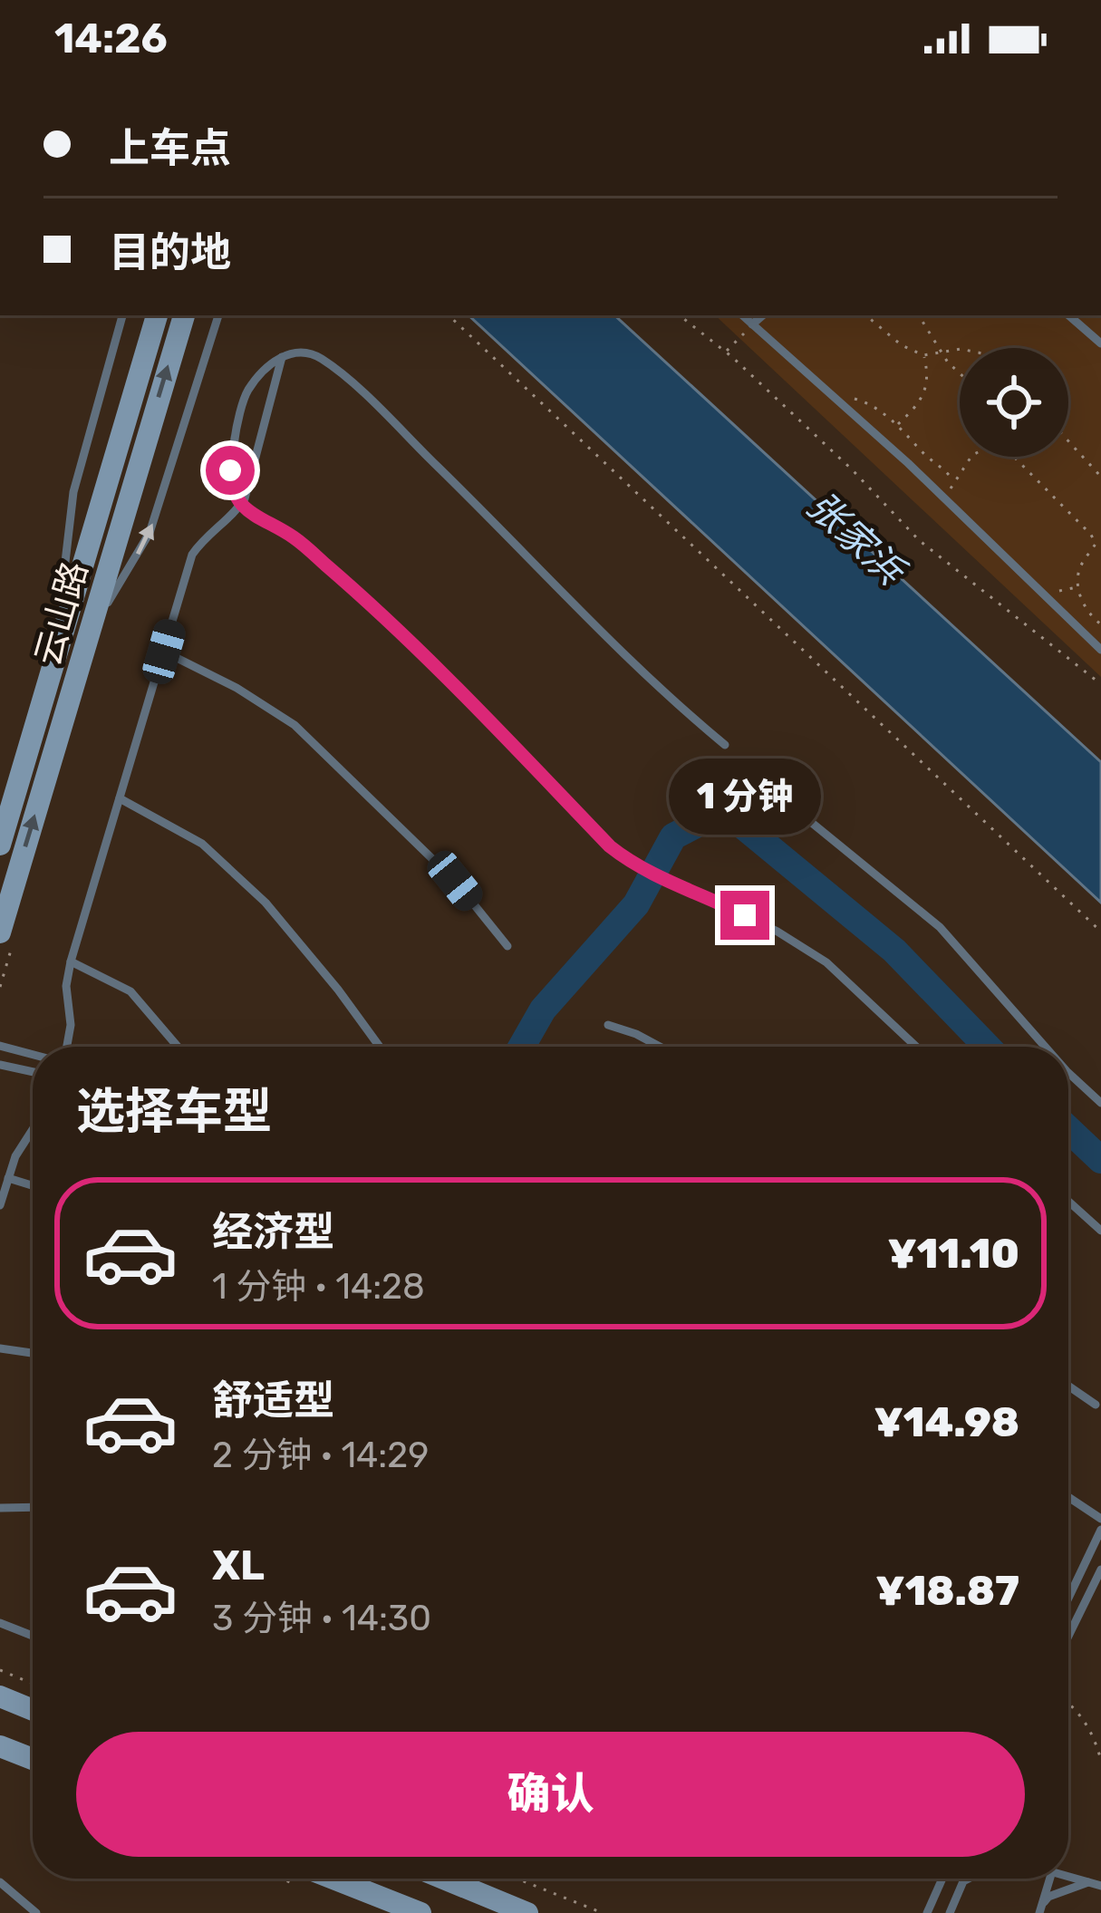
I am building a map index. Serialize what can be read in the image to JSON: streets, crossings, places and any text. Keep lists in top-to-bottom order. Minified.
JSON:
{"streets":{"main road":["云山路"]},"water":["张家浜"],"page":{"status":"14:26","banner":["上车点","目的地"],"bubble":"1 分钟","heading":"选择车型","list":[{"name":"经济型","note":"1 分钟 · 14:28","value":"¥11.10"},{"name":"舒适型","note":"2 分钟 · 14:29","value":"¥14.98"},{"name":"XL","note":"3 分钟 · 14:30","value":"¥18.87"}],"buttons":"确认"}}
